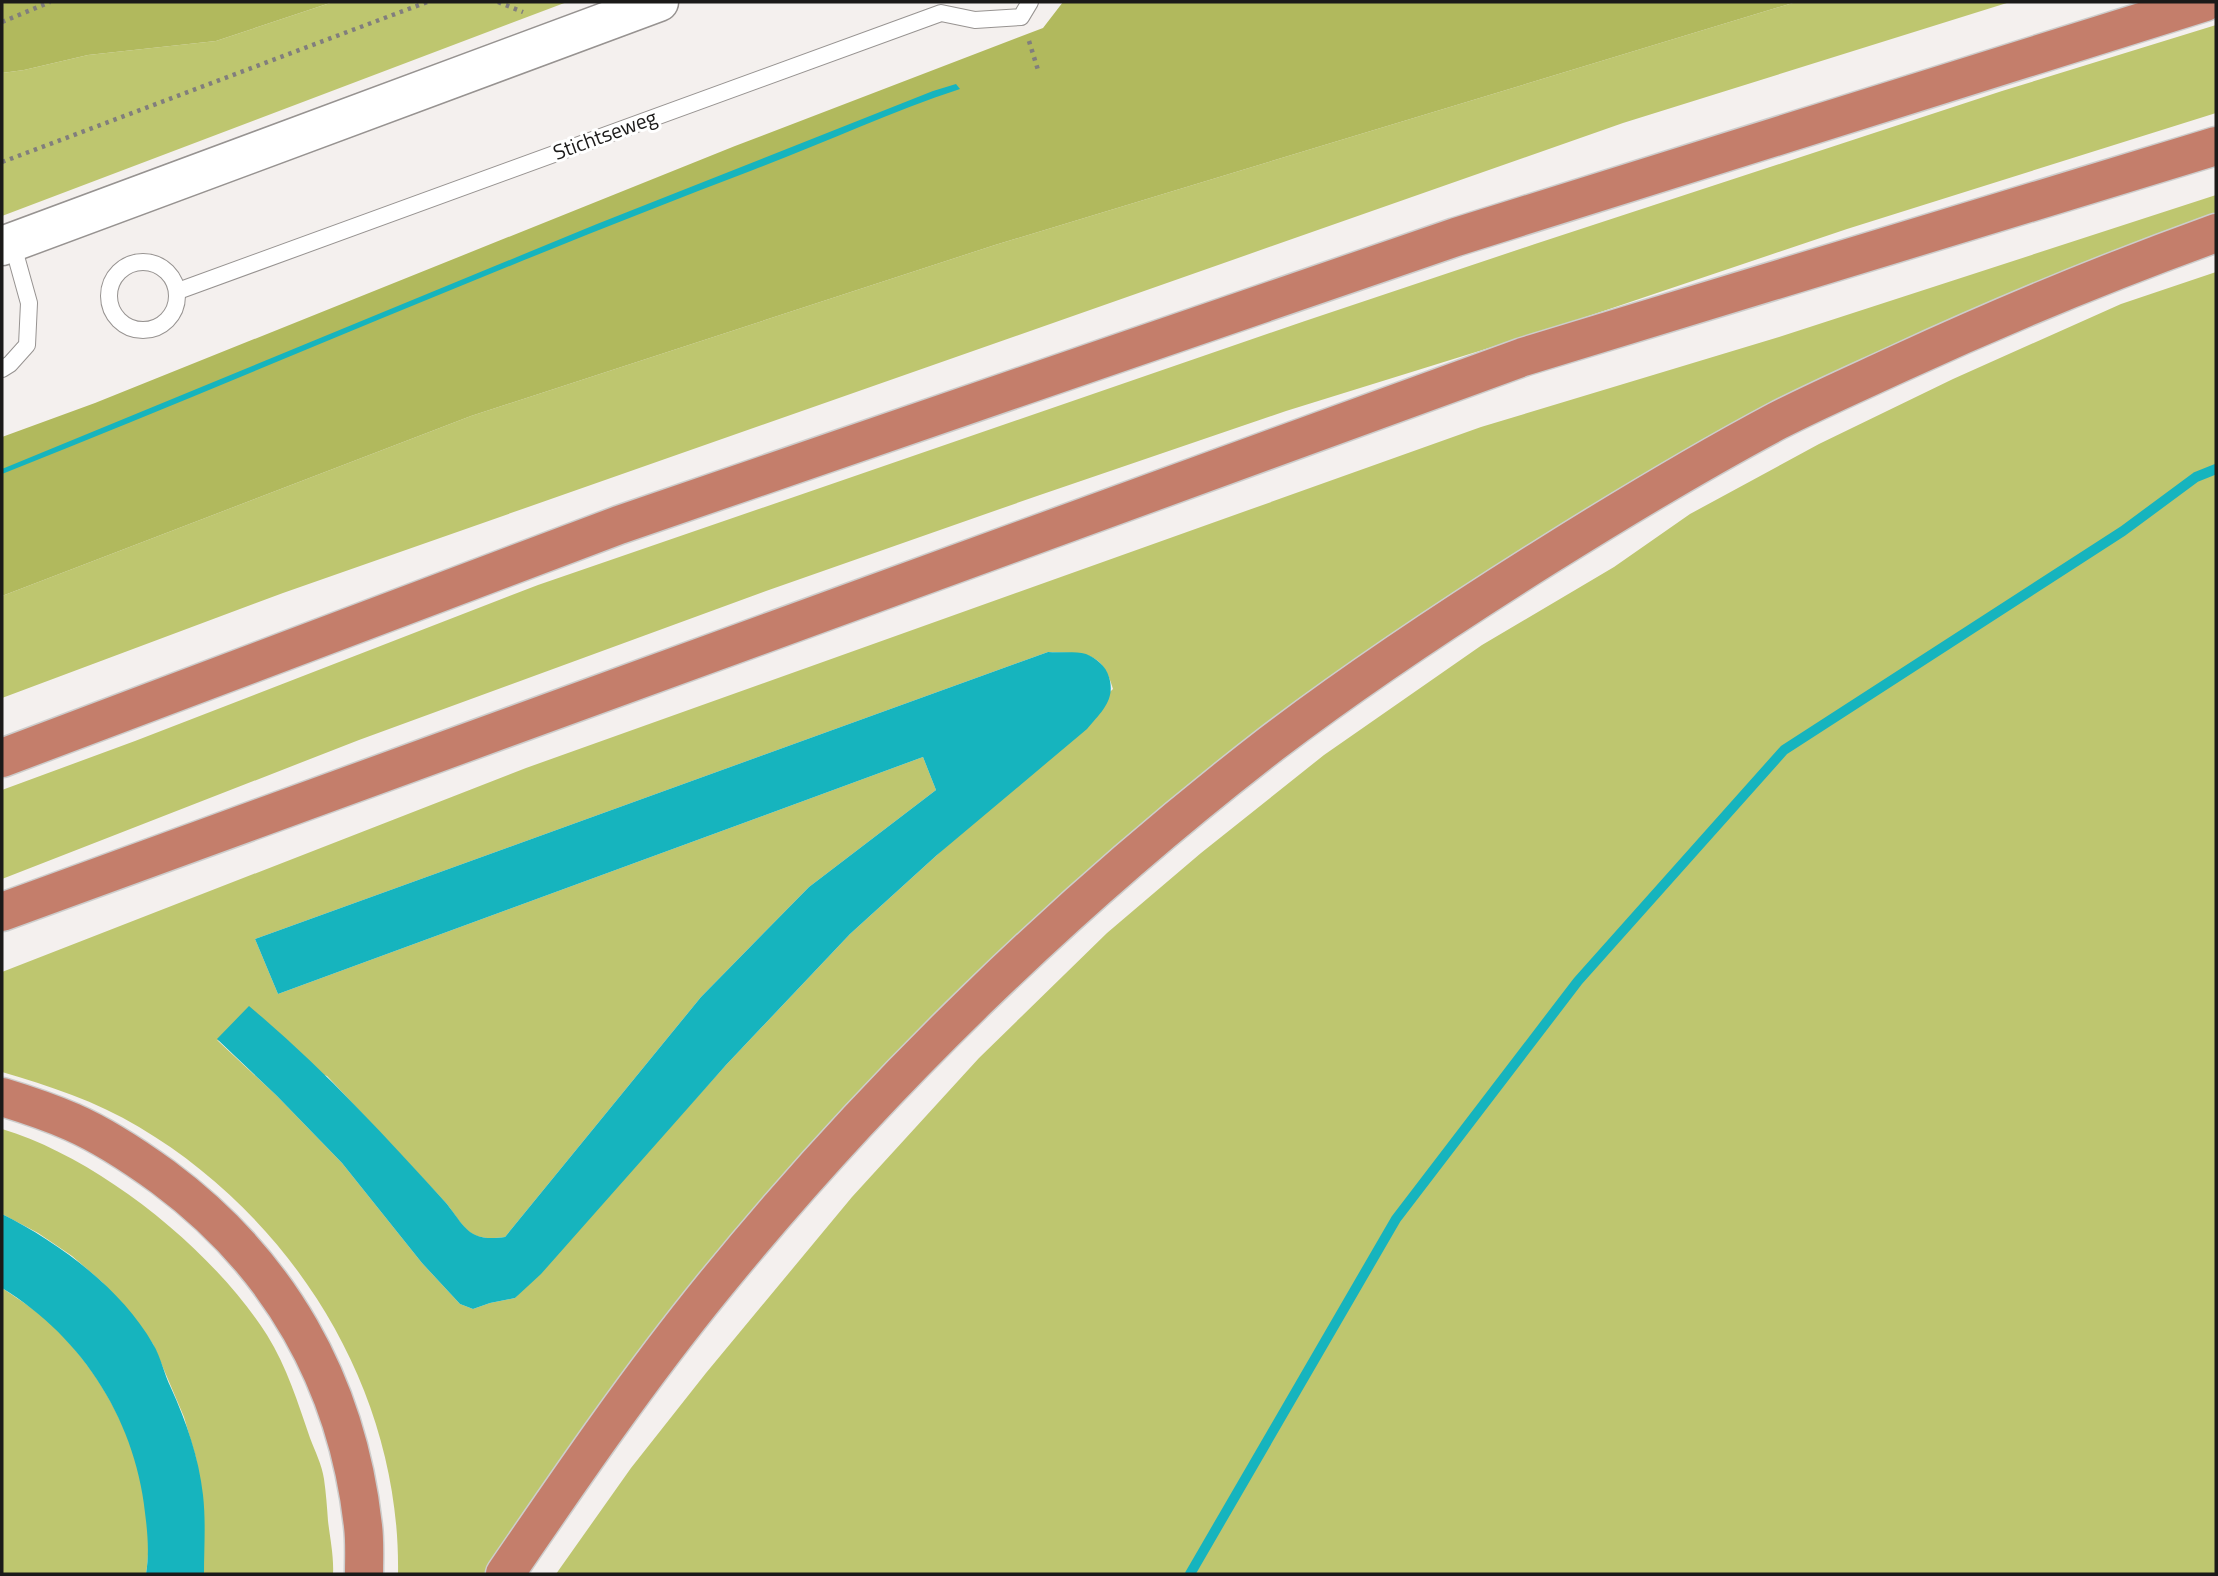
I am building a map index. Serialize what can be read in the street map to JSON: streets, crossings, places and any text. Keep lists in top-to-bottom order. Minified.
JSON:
{"streets":{"lane":["Stichtseweg"]}}
